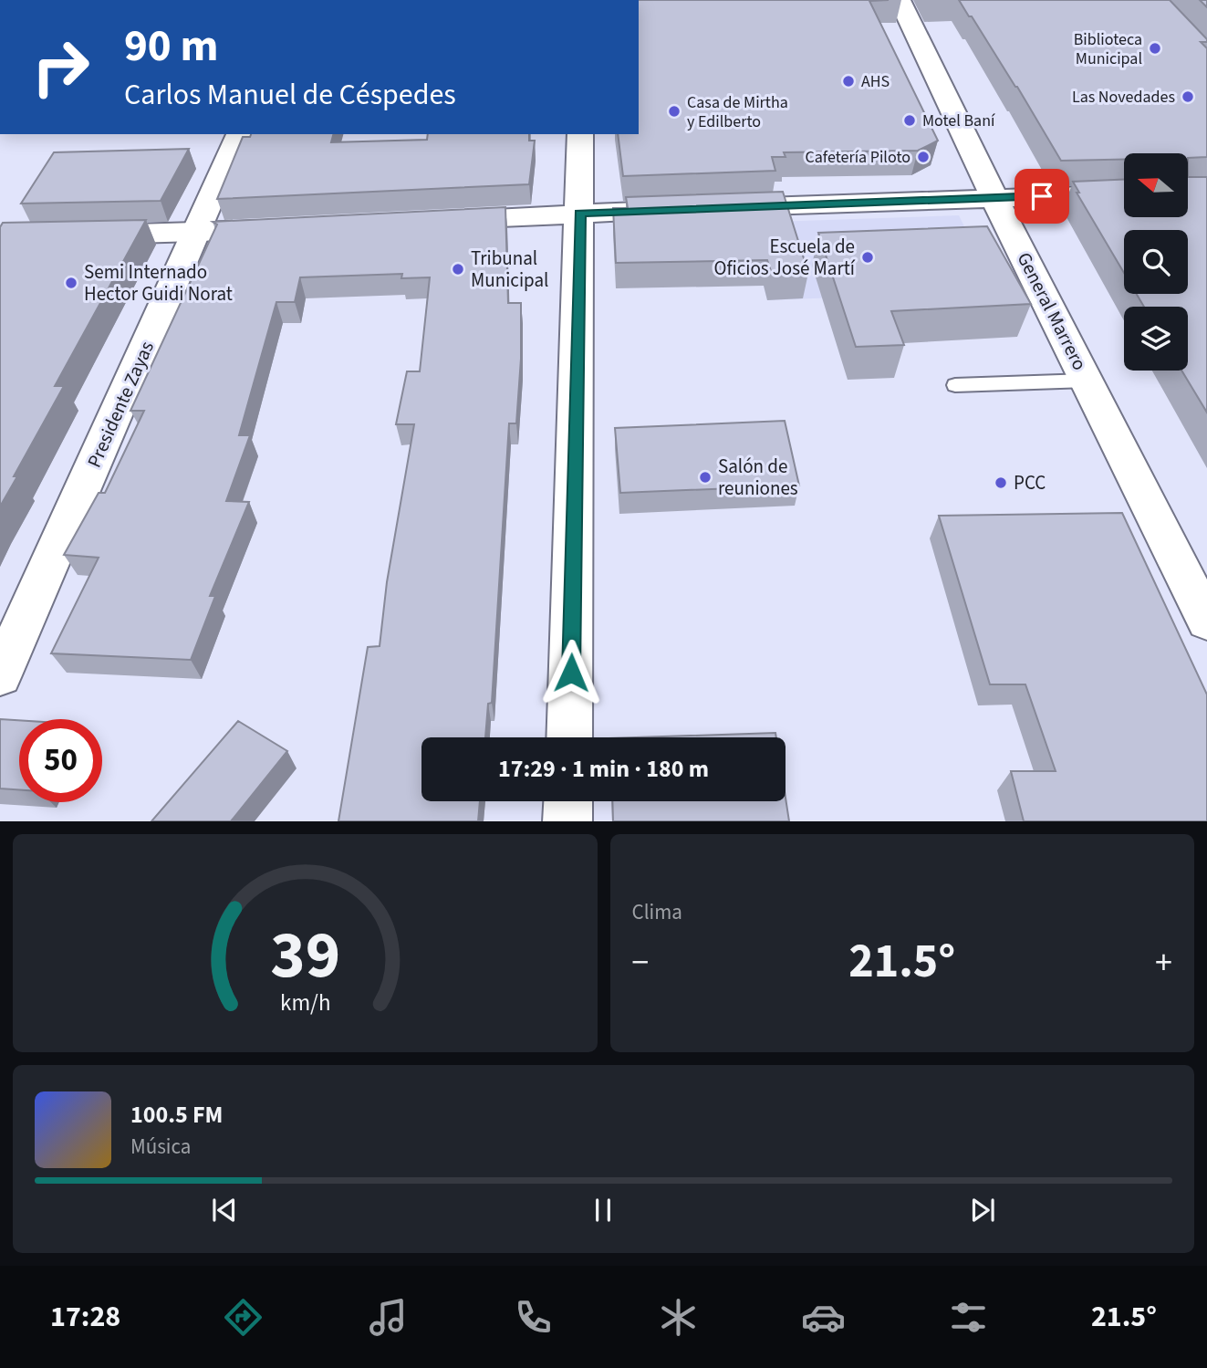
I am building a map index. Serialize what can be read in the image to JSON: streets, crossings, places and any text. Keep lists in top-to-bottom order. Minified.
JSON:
{"streets":{"main road":["General Marrero","Presidente Zayas"]},"places":["Biblioteca Municipal","AHS","Las Novedades","Casa de Mirtha y Edilberto","Motel Baní","Cafetería Piloto","Escuela de Oficios José Martí","Tribunal Municipal","Semi Internado Hector Guidi Norat","Salón de reuniones","PCC"],"north":"left","page":{"turn":["90 m","Carlos Manuel de Céspedes"],"limit":"50","trip":"17:29 · 1 min · 180 m","tile":"Clima","heat":["−","21.5°","+"],"song":["100.5 FM","Música"],"tabs":["17:28","21.5°"],"gauge":["39","km/h"]}}
